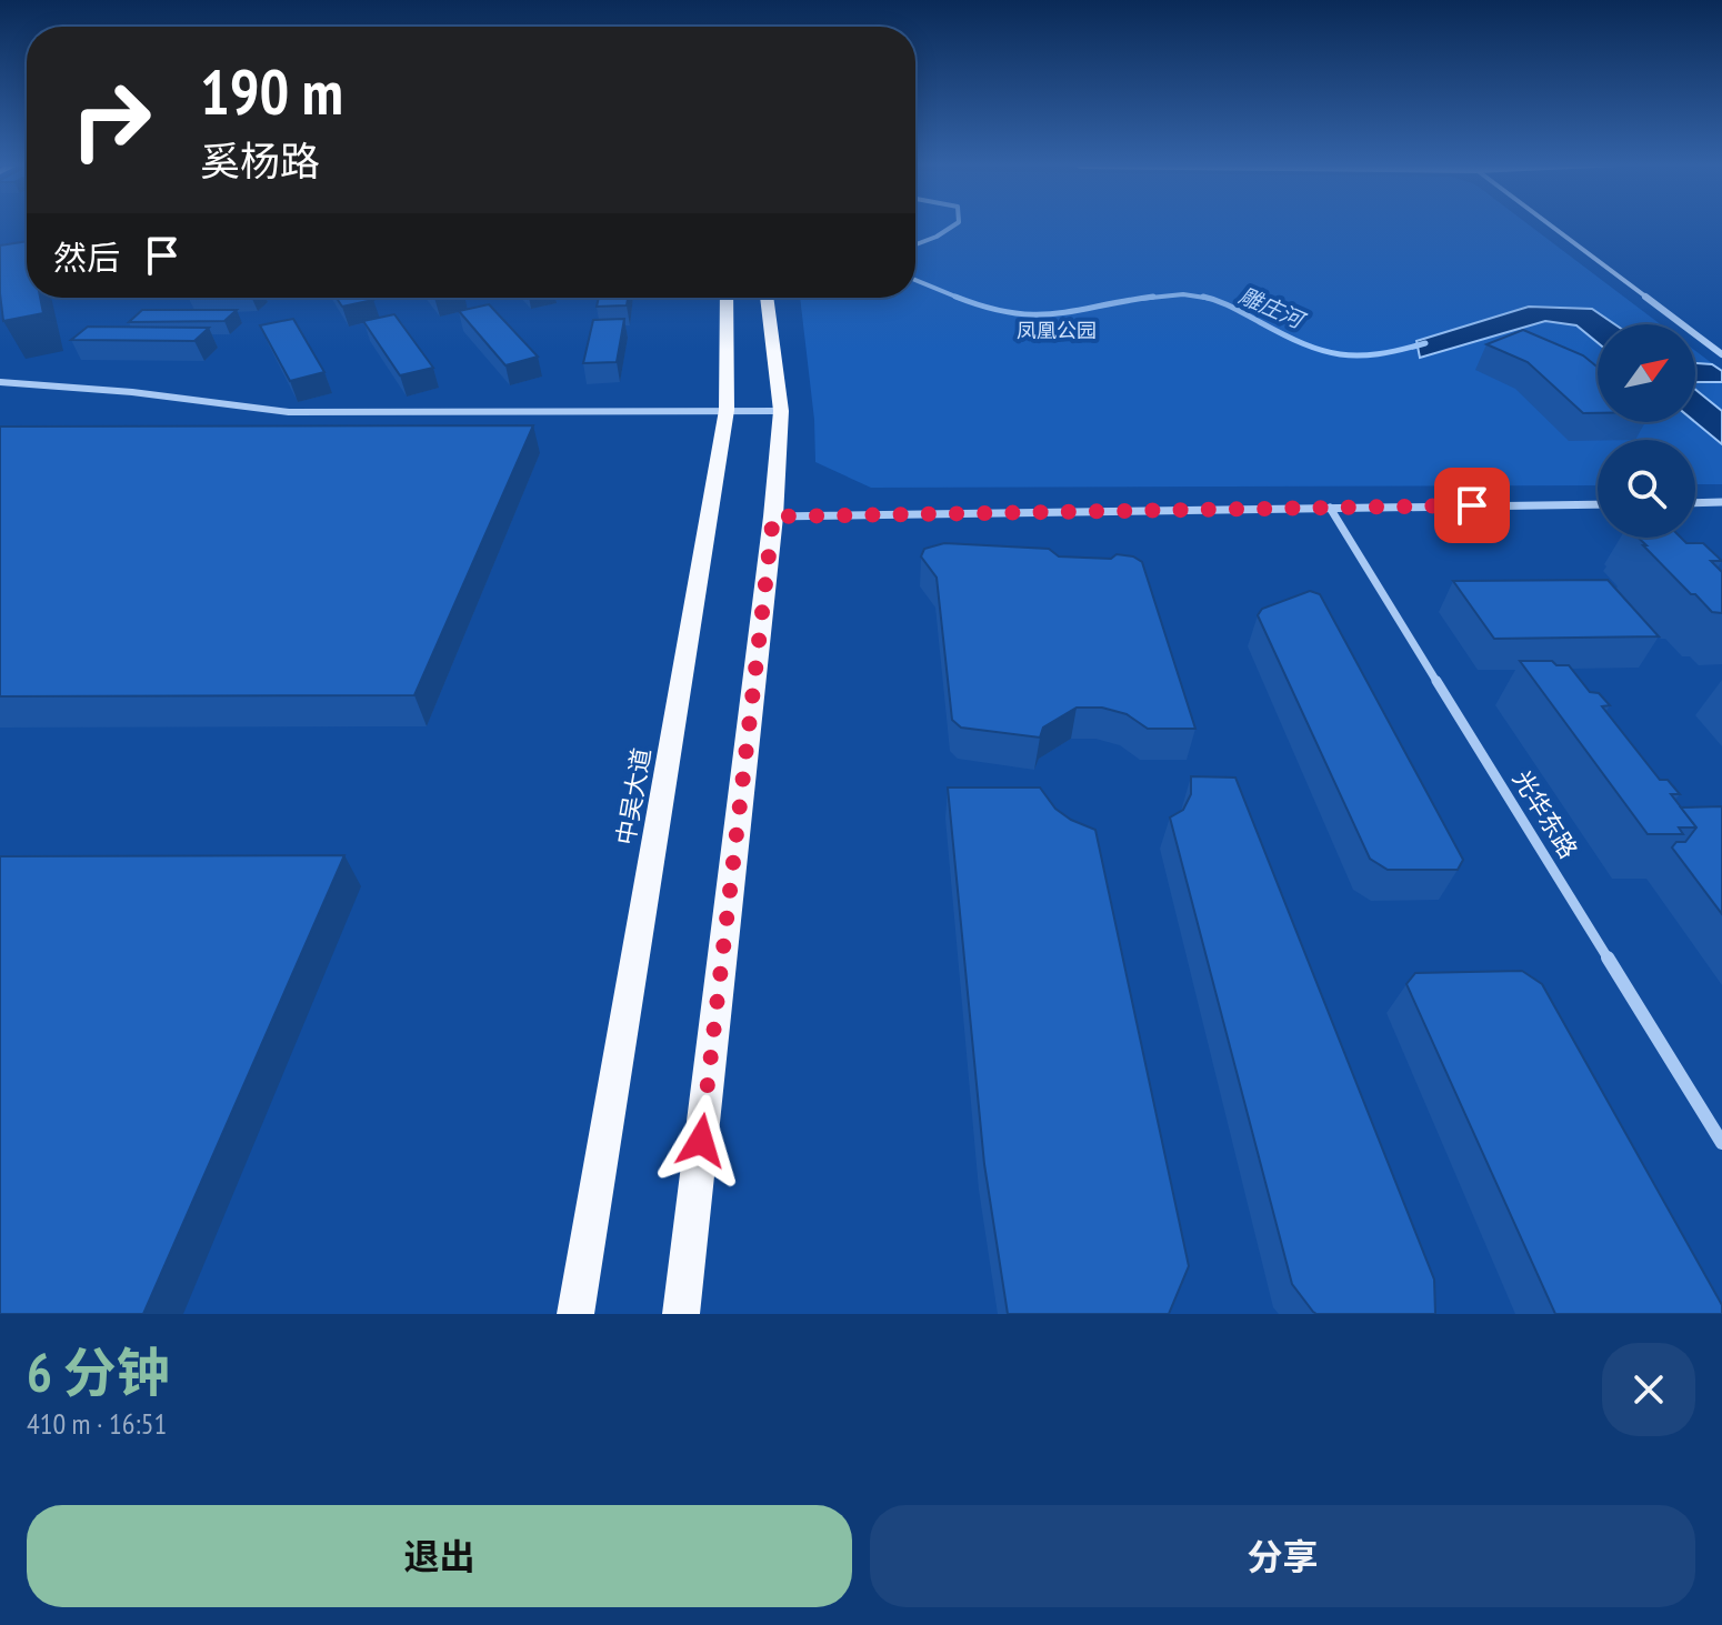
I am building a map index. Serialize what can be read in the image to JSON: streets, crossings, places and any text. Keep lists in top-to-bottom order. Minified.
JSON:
{"streets":{"main road":["中吴大道"],"street":["光华东路"]},"water":["雕庄河"],"parks":["凤凰公园"],"north":"top right","page":{"turn":["190 m","奚杨路"],"then":"然后","heading":["6 分钟","410 m · 16:51"],"buttons":["退出","分享"]}}
